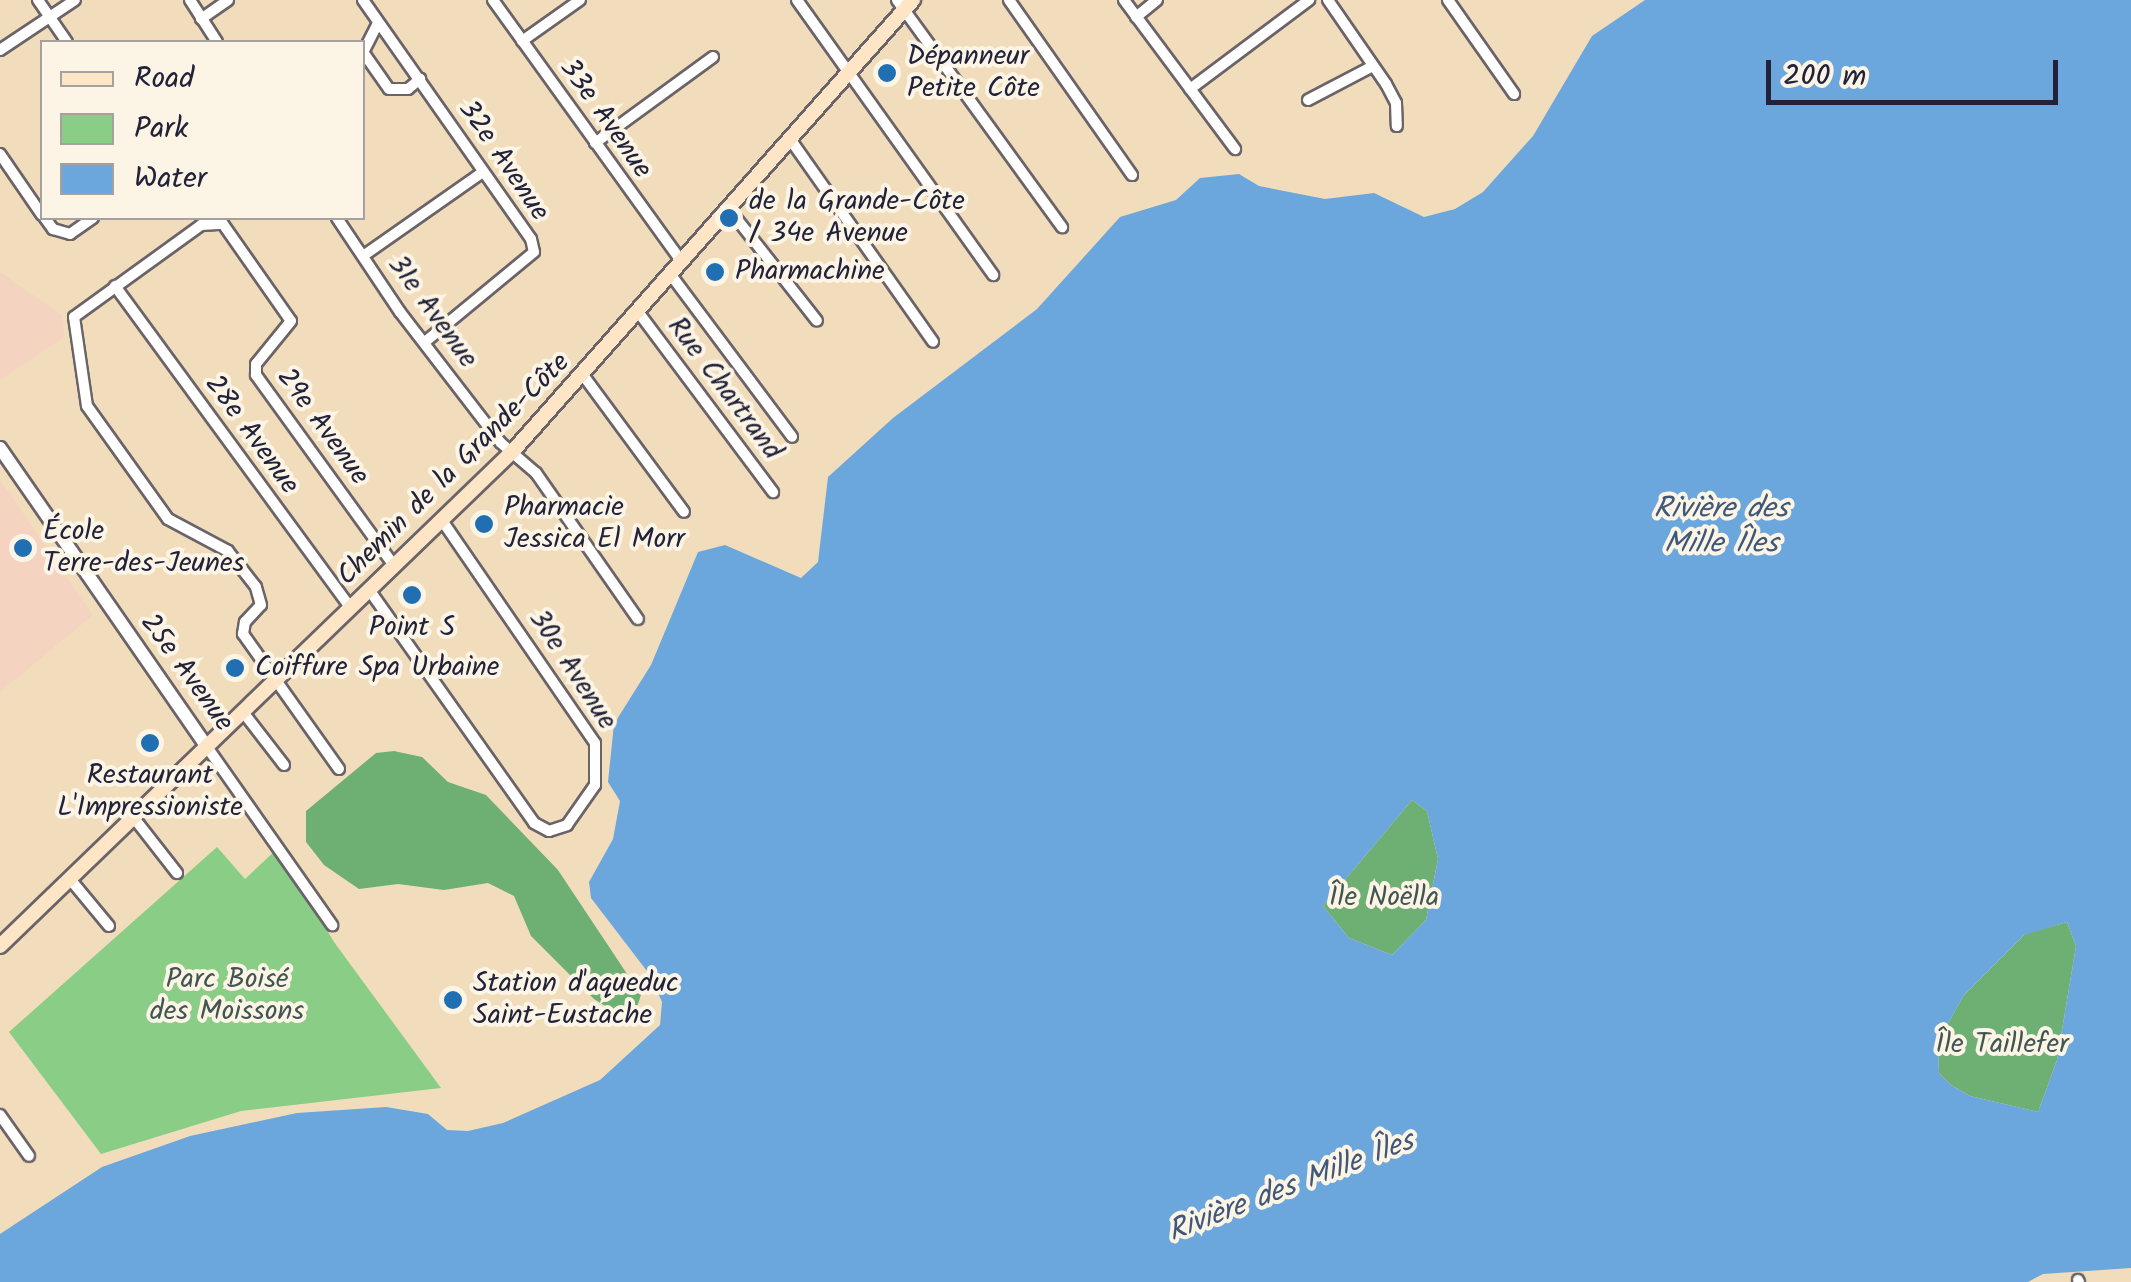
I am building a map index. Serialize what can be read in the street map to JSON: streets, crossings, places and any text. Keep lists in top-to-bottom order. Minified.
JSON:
{"streets":{"main road":["Chemin de la Grande-Côte"],"street":["33e Avenue","32e Avenue","31e Avenue","Rue Chartrand","29e Avenue","28e Avenue","30e Avenue","25e Avenue"]},"crossings":[["33e Avenue","Chemin de la Grande-Côte"],["32e Avenue","31e Avenue"],["31e Avenue","Chemin de la Grande-Côte"],["Rue Chartrand","Chemin de la Grande-Côte"],["29e Avenue","28e Avenue"],["29e Avenue","Chemin de la Grande-Côte"],["28e Avenue","Chemin de la Grande-Côte"],["Chemin de la Grande-Côte","30e Avenue"],["Chemin de la Grande-Côte","25e Avenue"]],"water":["Rivière des Mille Îles"],"parks":["Île Noëlla","Parc Boisé des Moissons","Île Taillefer"],"places":["Dépanneur Petite Côte","de la Grande-Côte / 34e Avenue","Pharmachine","Pharmacie Jessica El Morr","École Terre-des-Jeunes","Point S","Coiffure Spa Urbaine","Restaurant L'Impressioniste","Station d'aqueduc Saint-Eustache"],"legend":["Road","Park","Water"],"scale_bar":"200 m"}
